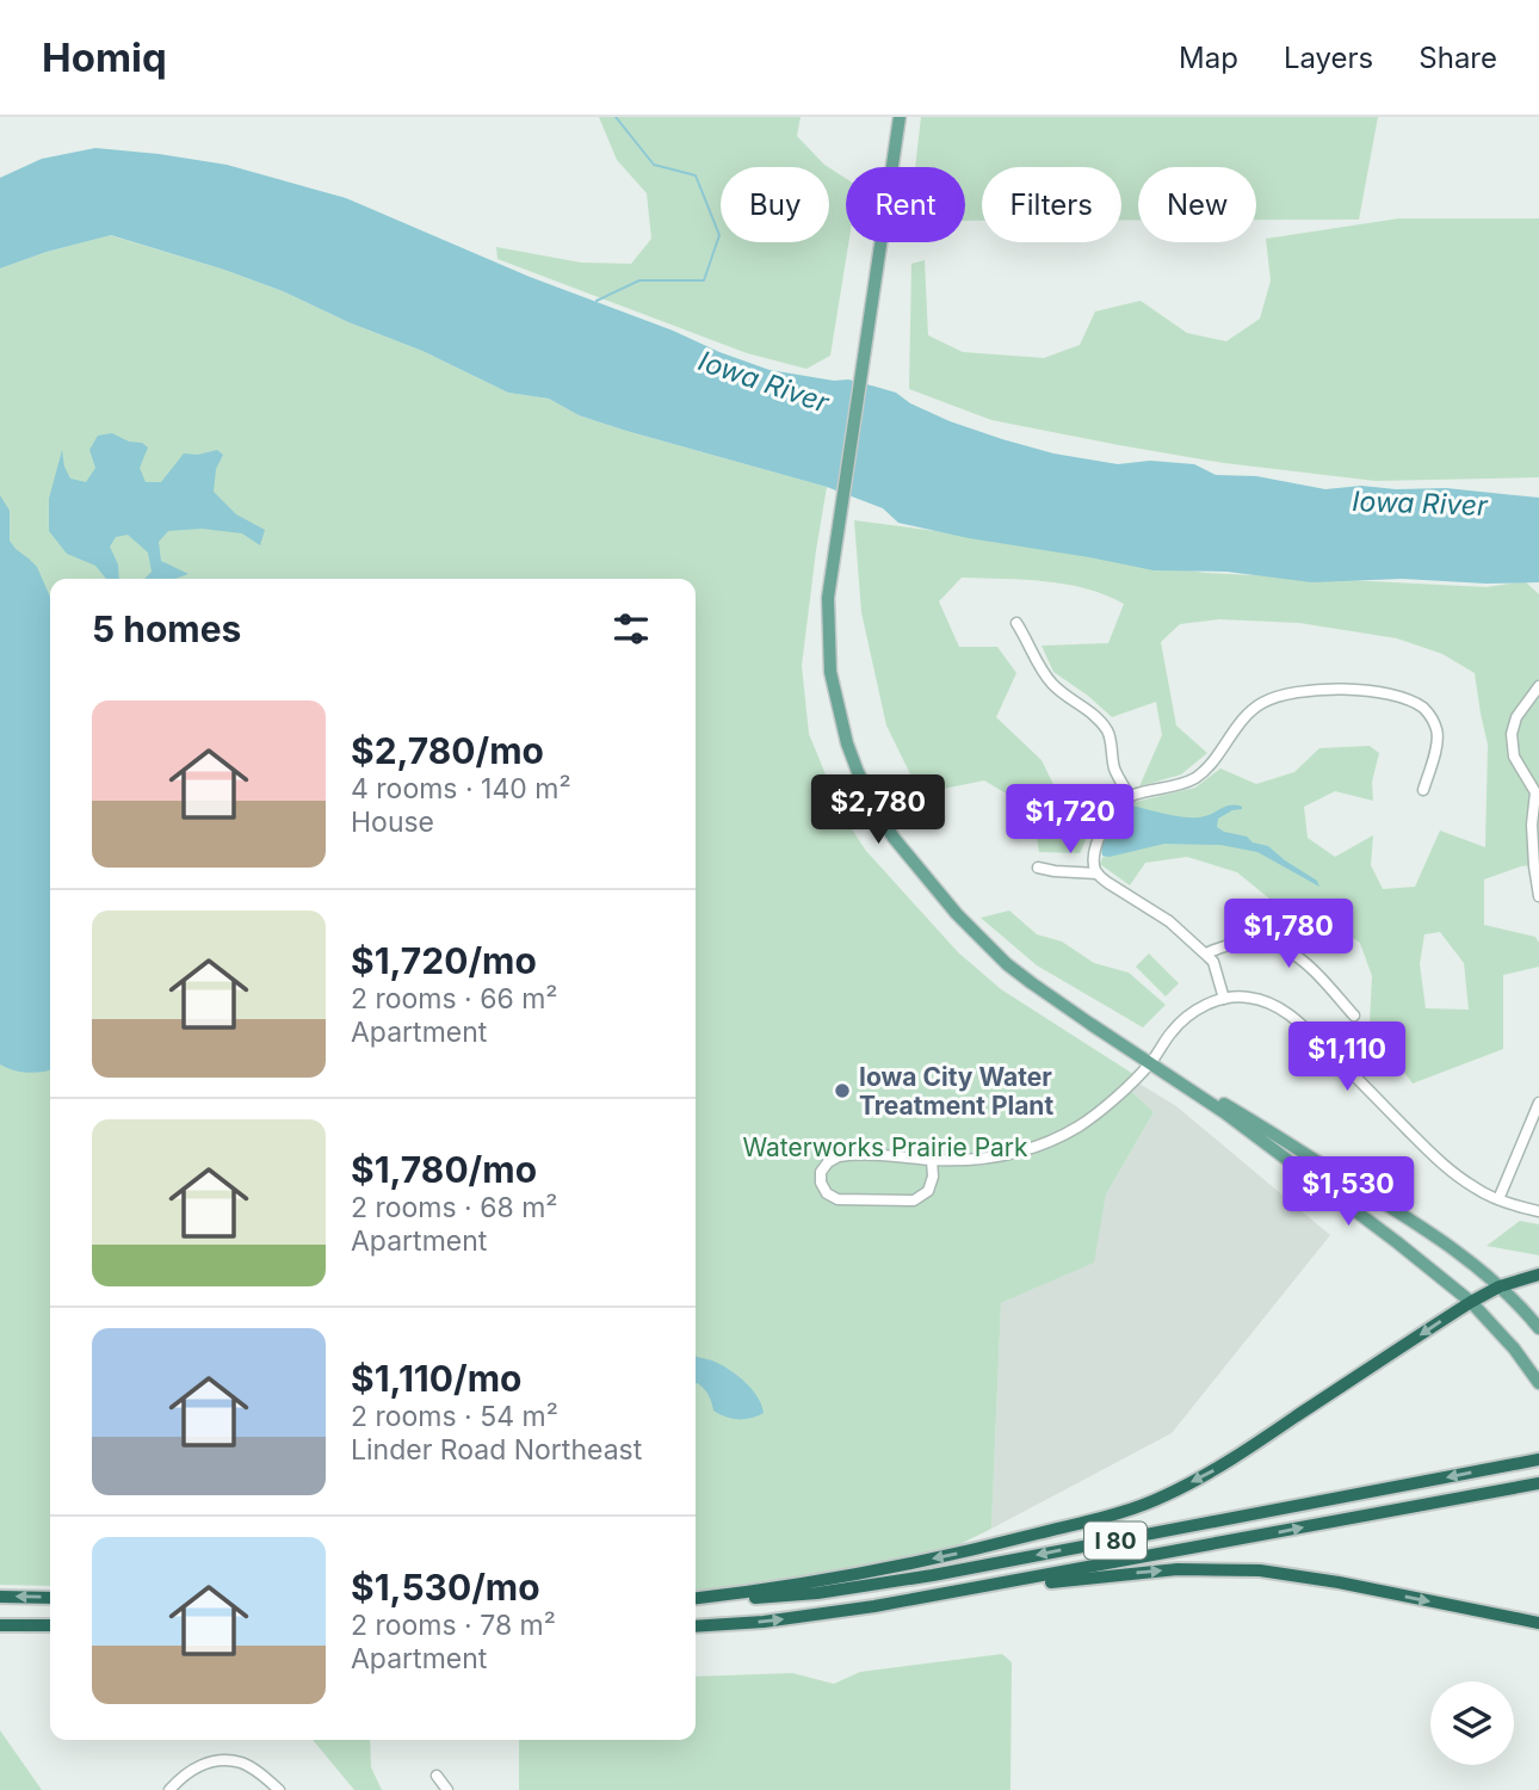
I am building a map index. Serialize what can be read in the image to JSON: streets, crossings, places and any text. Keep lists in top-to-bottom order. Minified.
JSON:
{"streets":{"highway":["I 80"]},"water":["Iowa River"],"parks":["Waterworks Prairie Park"],"places":["Iowa City Water Treatment Plant"],"page":{"header":"Homiq","nav":["Map","Layers","Share"],"chip":["Buy","Rent","Filters","New"],"heading":"5 homes","list":[{"name":"$2,780/mo","note":"4 rooms · 140 m² · House"},{"name":"$1,720/mo","note":"2 rooms · 66 m² · Apartment"},{"name":"$1,780/mo","note":"2 rooms · 68 m² · Apartment"},{"name":"$1,110/mo","note":"2 rooms · 54 m² · Linder Road Northeast"},{"name":"$1,530/mo","note":"2 rooms · 78 m² · Apartment"}],"price":["$2,780","$1,720","$1,780","$1,110","$1,530"]}}
